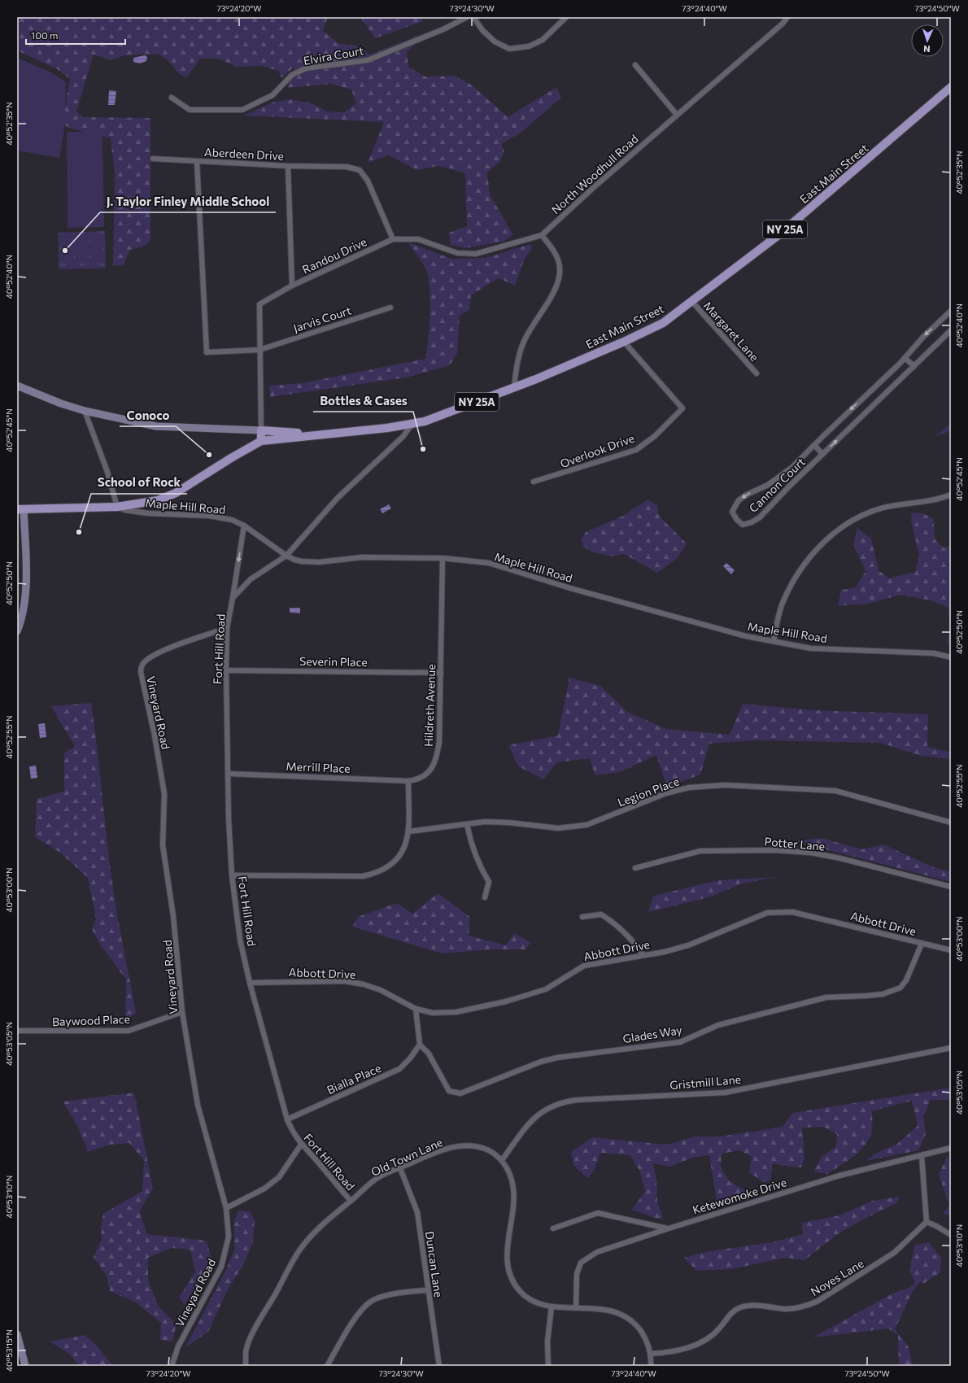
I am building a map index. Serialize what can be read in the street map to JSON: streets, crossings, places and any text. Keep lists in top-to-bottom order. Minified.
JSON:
{"streets":{"main road":["East Main Street","NY 25A"],"street":["Elvira Court","Aberdeen Drive","North Woodhull Road","Randou Drive","Jarvis Court","Margaret Lane","Overlook Drive","Cannon Court","Maple Hill Road","Fort Hill Road","Severin Place","Hildreth Avenue","Vineyard Road","Merrill Place","Legion Place","Potter Lane","Abbott Drive","Baywood Place","Glades Way","Bialla Place","Gristmill Lane","Old Town Lane","Ketewomoke Drive","Duncan Lane","Noyes Lane"]},"crossings":[["Aberdeen Drive","Randou Drive"],["Aberdeen Drive","Jarvis Court"],["East Main Street","Randou Drive"],["East Main Street","Margaret Lane"],["East Main Street","Overlook Drive"],["East Main Street","Maple Hill Road"],["North Woodhull Road","Randou Drive"],["Randou Drive","Jarvis Court"],["Maple Hill Road","Fort Hill Road"],["Maple Hill Road","Hildreth Avenue"],["Fort Hill Road","Severin Place"],["Fort Hill Road","Vineyard Road"],["Fort Hill Road","Merrill Place"],["Fort Hill Road","Abbott Drive"],["Fort Hill Road","Bialla Place"],["Fort Hill Road","Old Town Lane"],["Severin Place","Hildreth Avenue"],["Hildreth Avenue","Merrill Place"],["Vineyard Road","Baywood Place"],["Abbott Drive","Glades Way"],["Glades Way","Bialla Place"],["Gristmill Lane","Old Town Lane"],["Old Town Lane","Ketewomoke Drive"],["Old Town Lane","Duncan Lane"],["Old Town Lane","Noyes Lane"]],"places":["J. Taylor Finley Middle School","Bottles & Cases","Conoco","School of Rock"],"scale_bar":"100 m","north":"bottom","coordinates":["73°24'20\"W","73°24'30\"W","73°24'40\"W","73°24'50\"W","40°52'35\"N","40°52'40\"N","40°52'45\"N","40°52'50\"N","40°52'55\"N","40°53'00\"N","40°53'05\"N","40°53'10\"N","40°53'15\"N"]}
